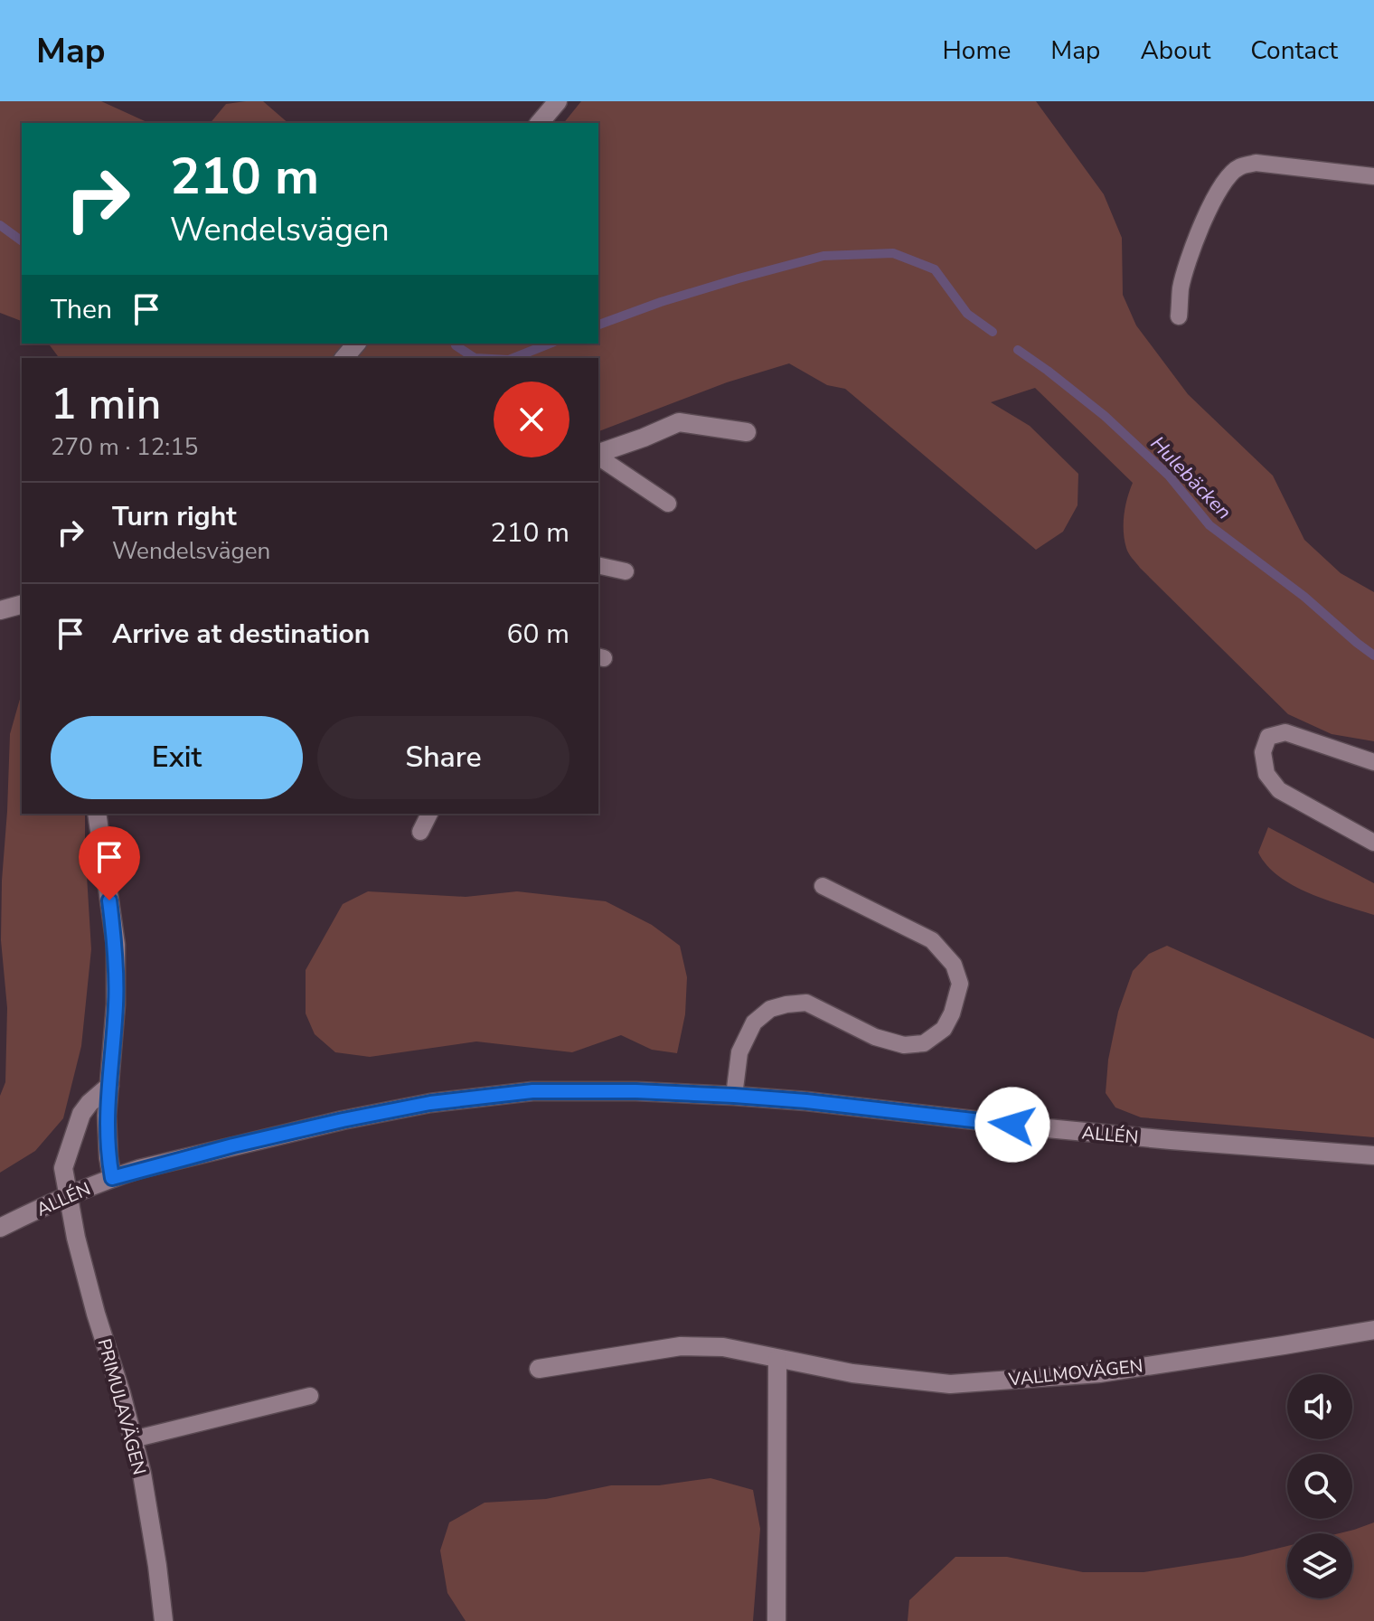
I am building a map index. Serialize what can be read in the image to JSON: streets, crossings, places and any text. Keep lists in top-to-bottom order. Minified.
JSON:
{"streets":{"street":["ALLÉN","VALLMOVÄGEN","PRIMULAVÄGEN"]},"crossings":[["ALLÉN","PRIMULAVÄGEN"]],"water":["Hulebäcken"],"page":{"header":"Map","nav":["Home","Map","About","Contact"],"turn":["210 m","Wendelsvägen"],"then":"Then","heading":["1 min","270 m · 12:15"],"list":[{"name":"Turn right","note":"Wendelsvägen","value":"210 m"},{"name":"Arrive at destination","value":"60 m"}],"buttons":["Exit","Share"]}}
